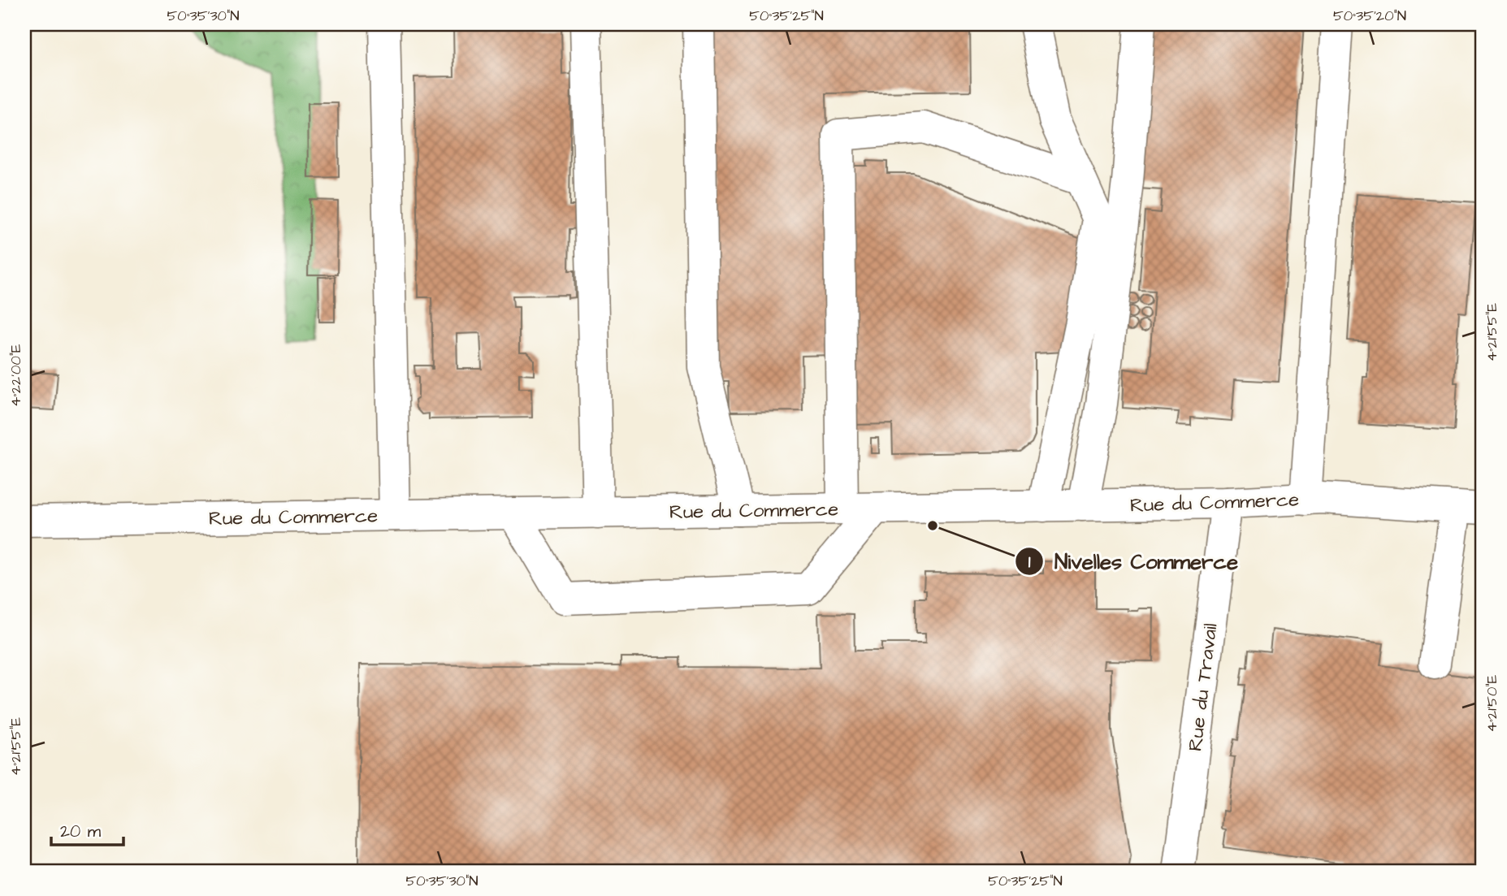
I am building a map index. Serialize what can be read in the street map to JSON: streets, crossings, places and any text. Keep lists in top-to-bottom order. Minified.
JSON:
{"streets":{"street":["Rue du Commerce","Rue du Travail"]},"crossings":[["Rue du Commerce","Rue du Travail"]],"places":["Nivelles Commerce"],"scale_bar":"20 m","coordinates":["50°35'30\"N","50°35'25\"N","50°35'20\"N","4°21'55\"E","4°22'00\"E","4°21'50\"E"]}
